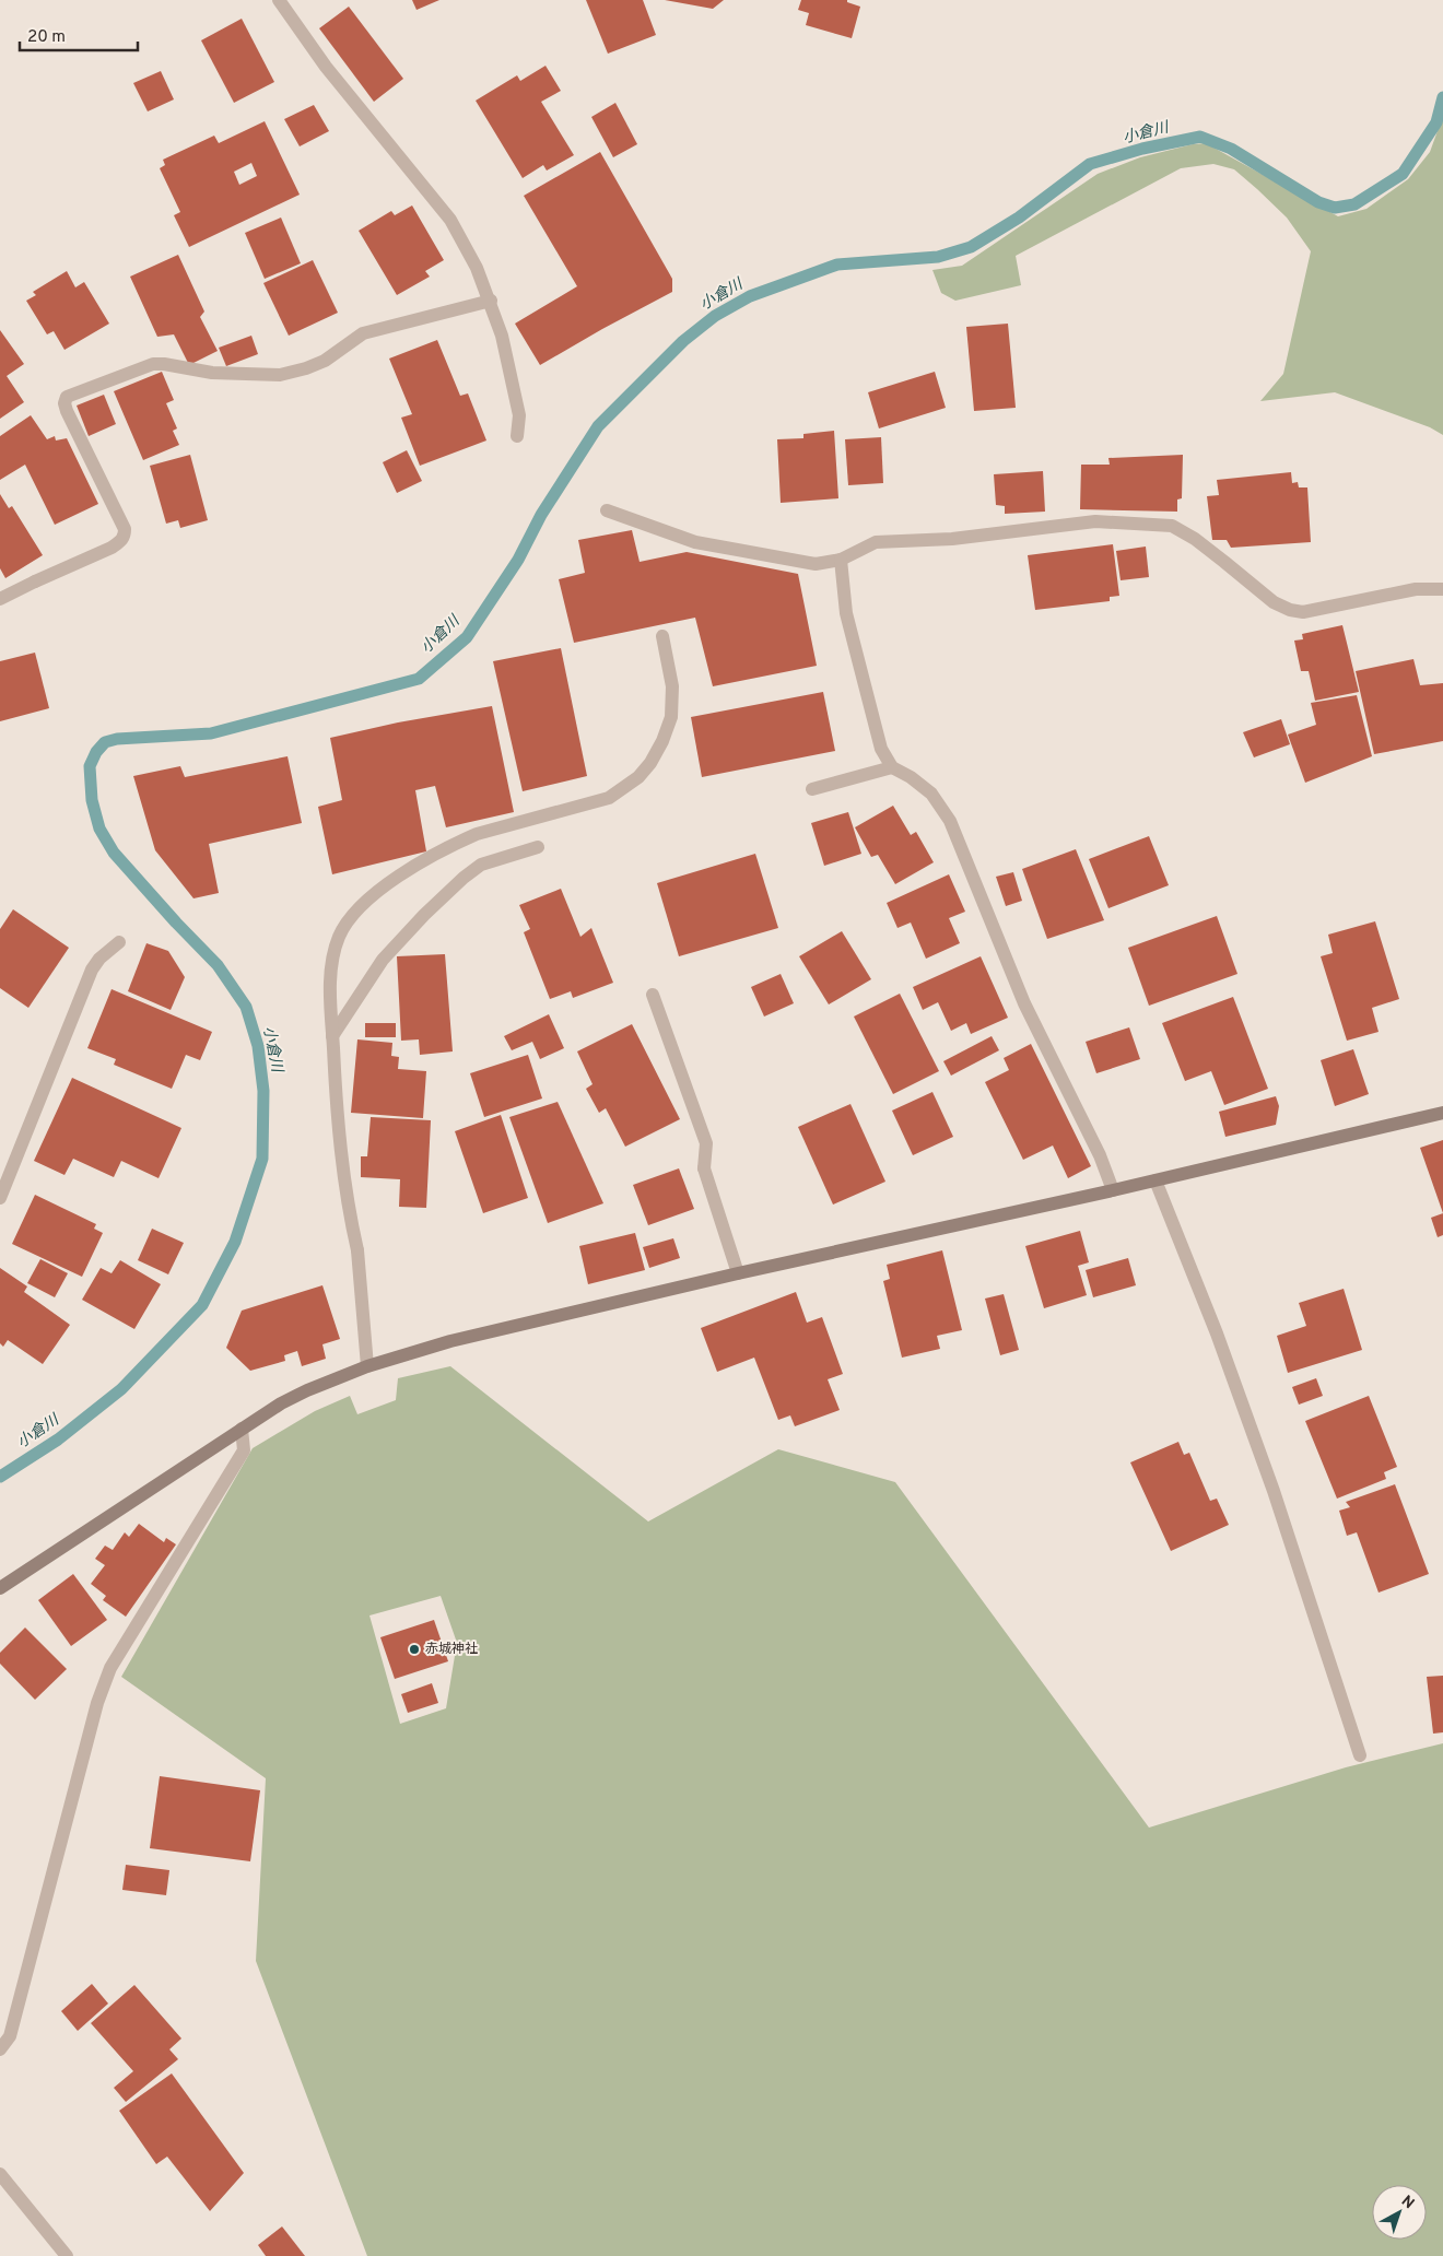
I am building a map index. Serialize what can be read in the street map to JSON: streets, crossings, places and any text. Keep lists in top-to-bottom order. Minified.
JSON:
{"water":["小倉川"],"places":["赤城神社"],"scale_bar":"20 m","north":"top right"}
